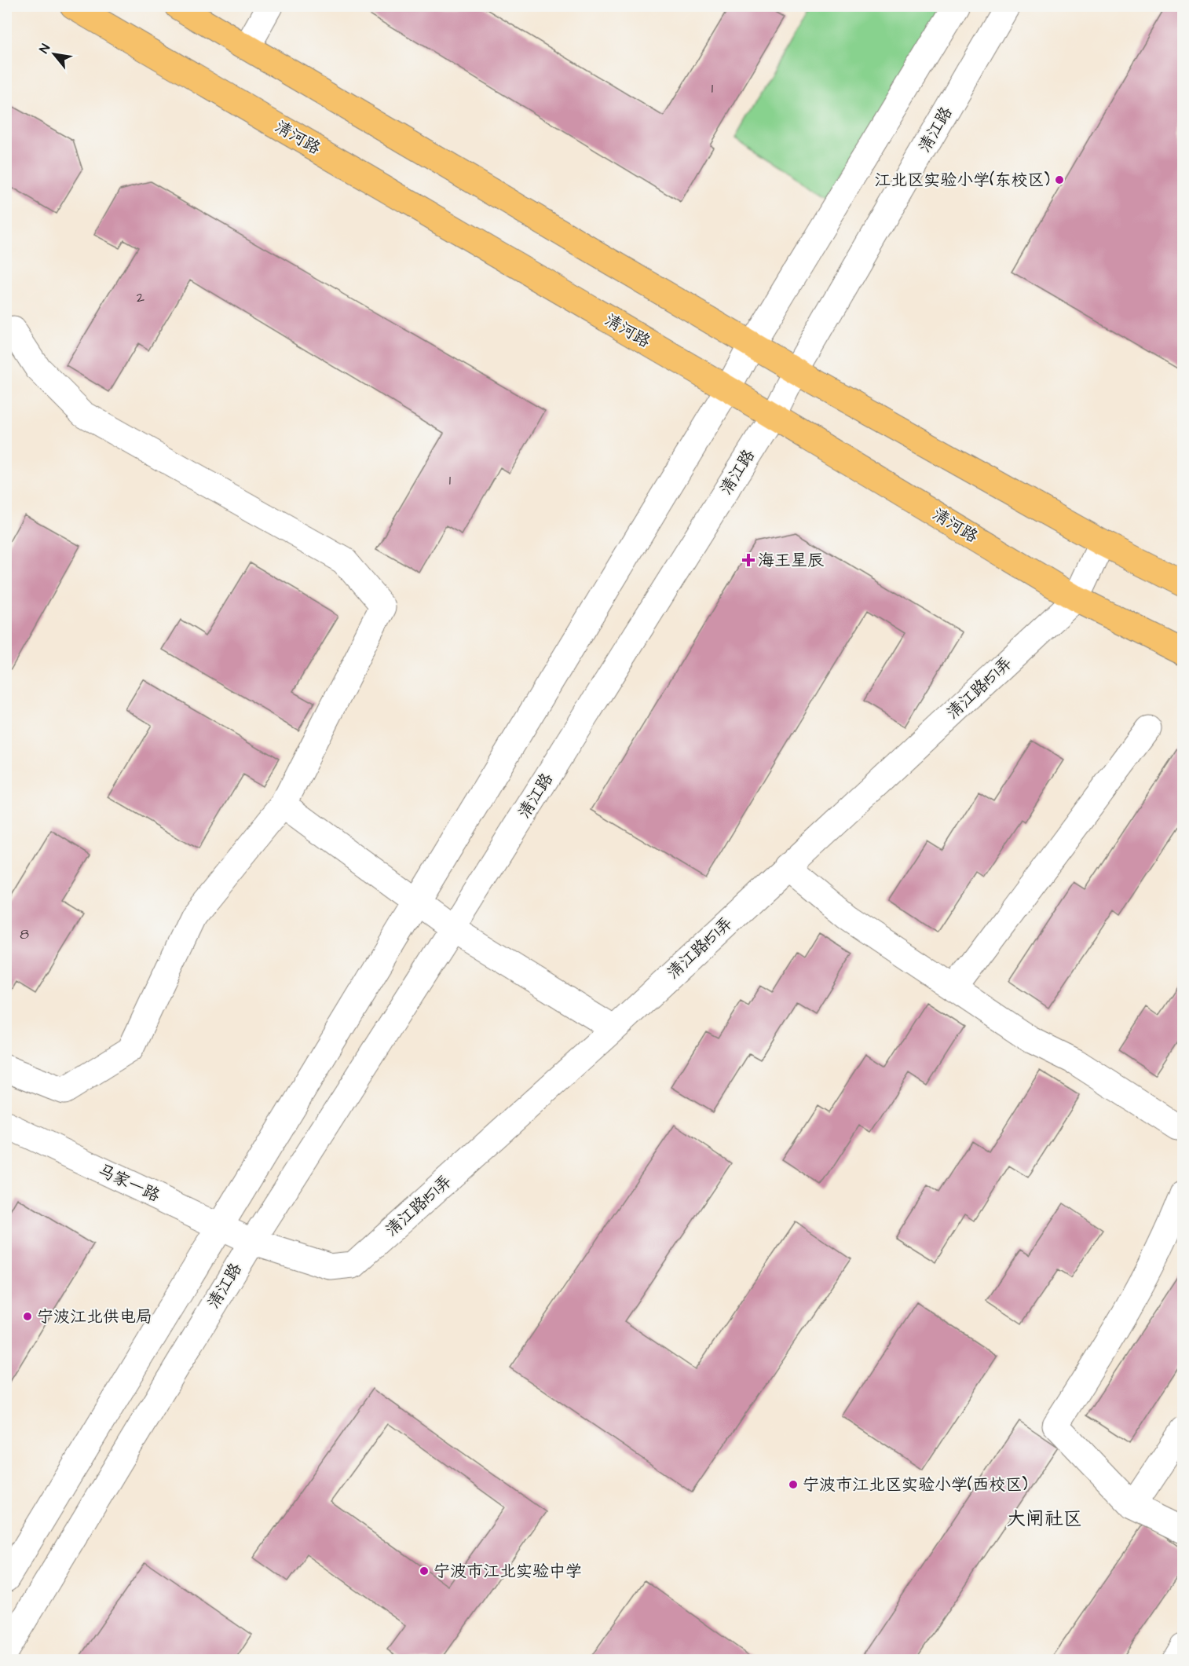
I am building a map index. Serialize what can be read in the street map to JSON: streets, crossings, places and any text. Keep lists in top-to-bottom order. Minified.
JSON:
{"streets":{"main road":["清河路"],"street":["清江路","清江路151弄","马家一路"]},"crossings":[["清江路","清河路"],["清江路","清江路151弄"],["清江路","马家一路"],["清河路","清江路151弄"],["清江路151弄","马家一路"]],"districts":["大闸社区"],"places":{"other":["江北区实验小学(东校区)","宁波江北供电局","宁波市江北区实验小学(西校区)","宁波市江北实验中学"],"health":["海王星辰"]},"house_numbers":["1","2","1","8"],"north":"top left"}
